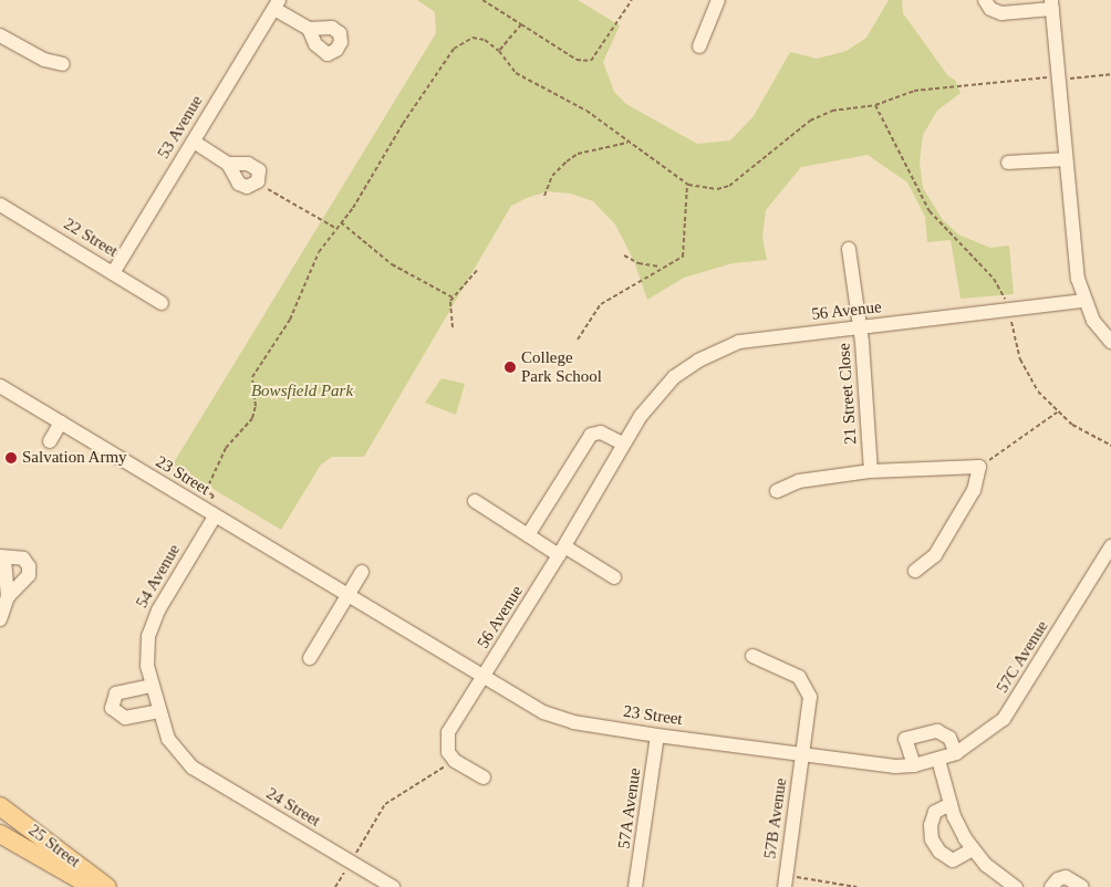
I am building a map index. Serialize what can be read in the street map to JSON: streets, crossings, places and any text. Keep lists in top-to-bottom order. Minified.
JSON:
{"streets":{"main road":["25 Street"],"street":["53 Avenue","22 Street","56 Avenue","21 Street Close","23 Street","54 Avenue","57C Avenue","24 Street","57A Avenue","57B Avenue"]},"crossings":[["53 Avenue","22 Street"],["56 Avenue","21 Street Close"],["56 Avenue","23 Street"],["23 Street","54 Avenue"],["23 Street","57C Avenue"],["23 Street","57A Avenue"],["23 Street","57B Avenue"],["54 Avenue","24 Street"]],"parks":["Bowsfield Park"],"places":["College Park School","Salvation Army"]}
